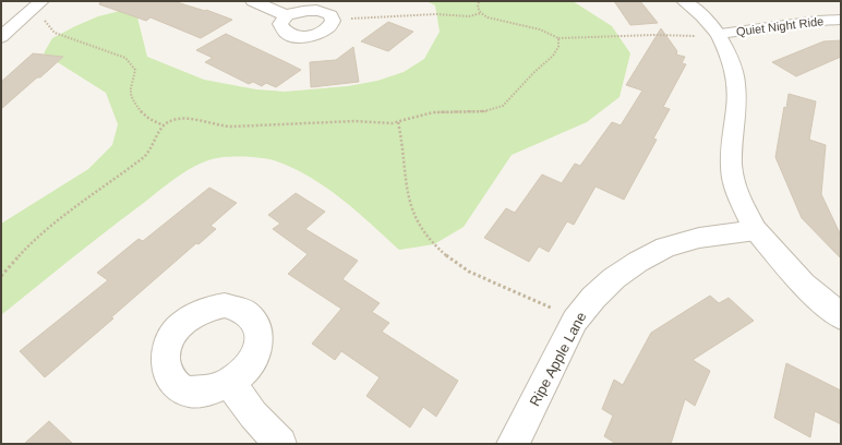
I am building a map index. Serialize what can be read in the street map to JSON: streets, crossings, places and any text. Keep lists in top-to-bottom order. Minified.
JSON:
{"streets":{"street":["Quiet Night Ride","Ripe Apple Lane"]}}
